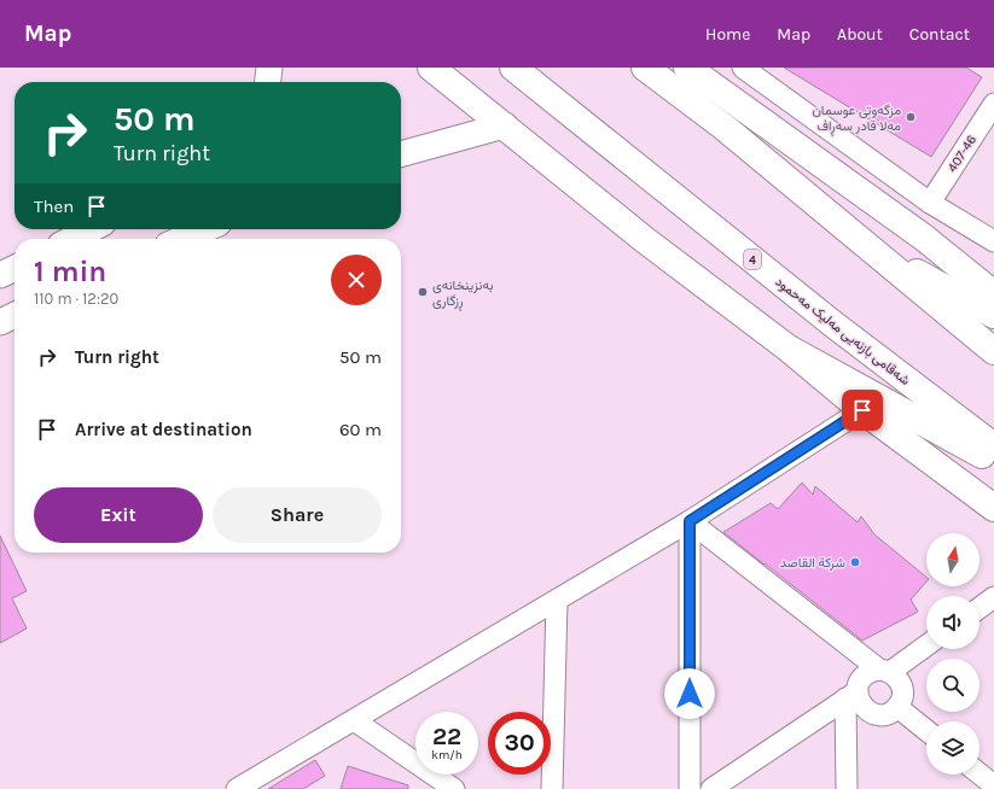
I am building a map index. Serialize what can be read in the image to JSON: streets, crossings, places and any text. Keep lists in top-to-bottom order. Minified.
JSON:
{"streets":{"main road":["4","شەقامی بازنەیی مەلیک مەحمود"],"street":["407-46"]},"places":["مزگەوتی عوسمان مەلا قادر سەڕاف","بەنزینخانەی ڕزگاری","شركة القاصد"],"north":"top","page":{"header":"Map","nav":["Home","Map","About","Contact"],"turn":["50 m","Turn right"],"then":"Then","heading":["1 min","110 m · 12:20"],"list":[{"name":"Turn right","value":"50 m"},{"name":"Arrive at destination","value":"60 m"}],"buttons":["Exit","Share"],"speed":"22 km/h","limit":"30"}}
